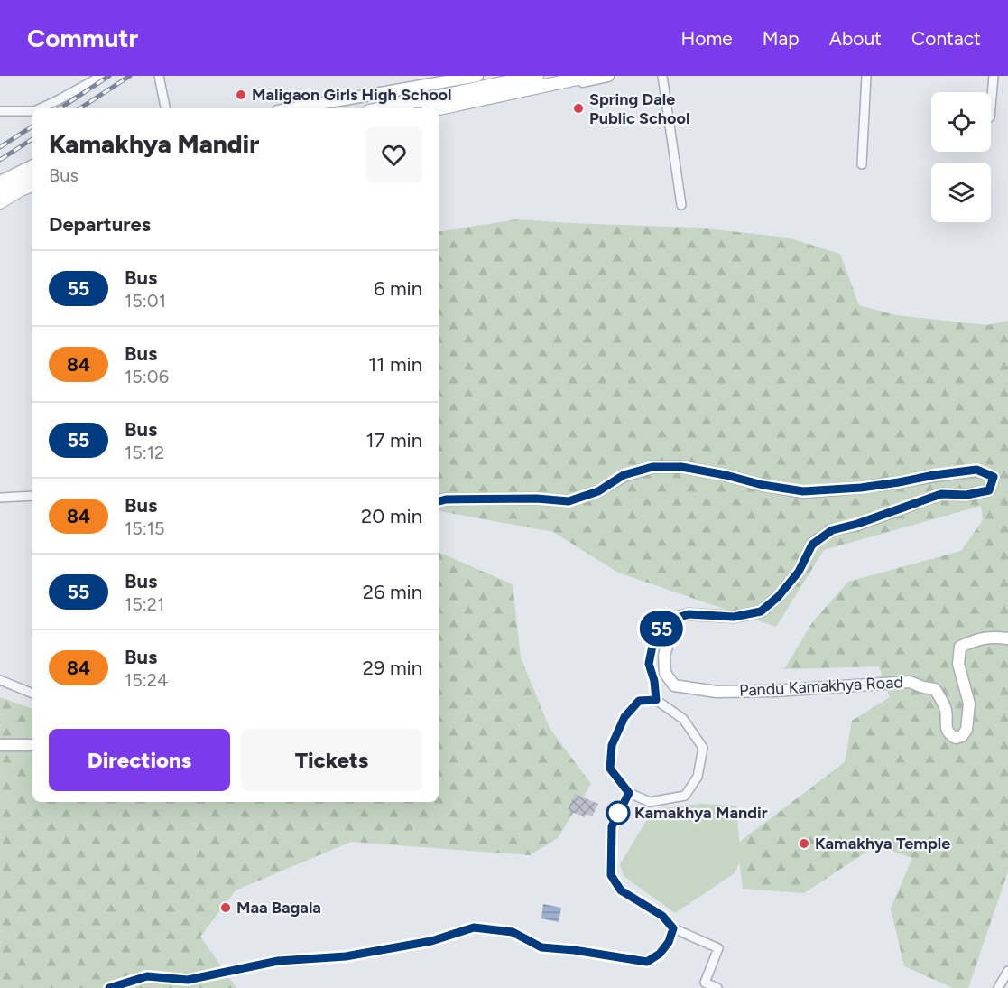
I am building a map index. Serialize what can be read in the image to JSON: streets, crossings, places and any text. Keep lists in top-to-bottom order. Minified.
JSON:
{"streets":{"street":["Pandu Kamakhya Road"]},"places":["Maligaon Girls High School","Spring Dale Public School","Kamakhya Mandir","Kamakhya Temple","Maa Bagala"],"lines":["bus line 55"],"page":{"header":"Commutr","nav":["Home","Map","About","Contact"],"on_map":"55","heading":[["Kamakhya Mandir","Bus"],"Departures"],"list":[{"mark":"55","name":"Bus","note":"15:01","value":"6 min"},{"mark":"84","name":"Bus","note":"15:06","value":"11 min"},{"mark":"55","name":"Bus","note":"15:12","value":"17 min"},{"mark":"84","name":"Bus","note":"15:15","value":"20 min"},{"mark":"55","name":"Bus","note":"15:21","value":"26 min"},{"mark":"84","name":"Bus","note":"15:24","value":"29 min"}],"buttons":["Directions","Tickets"]}}
